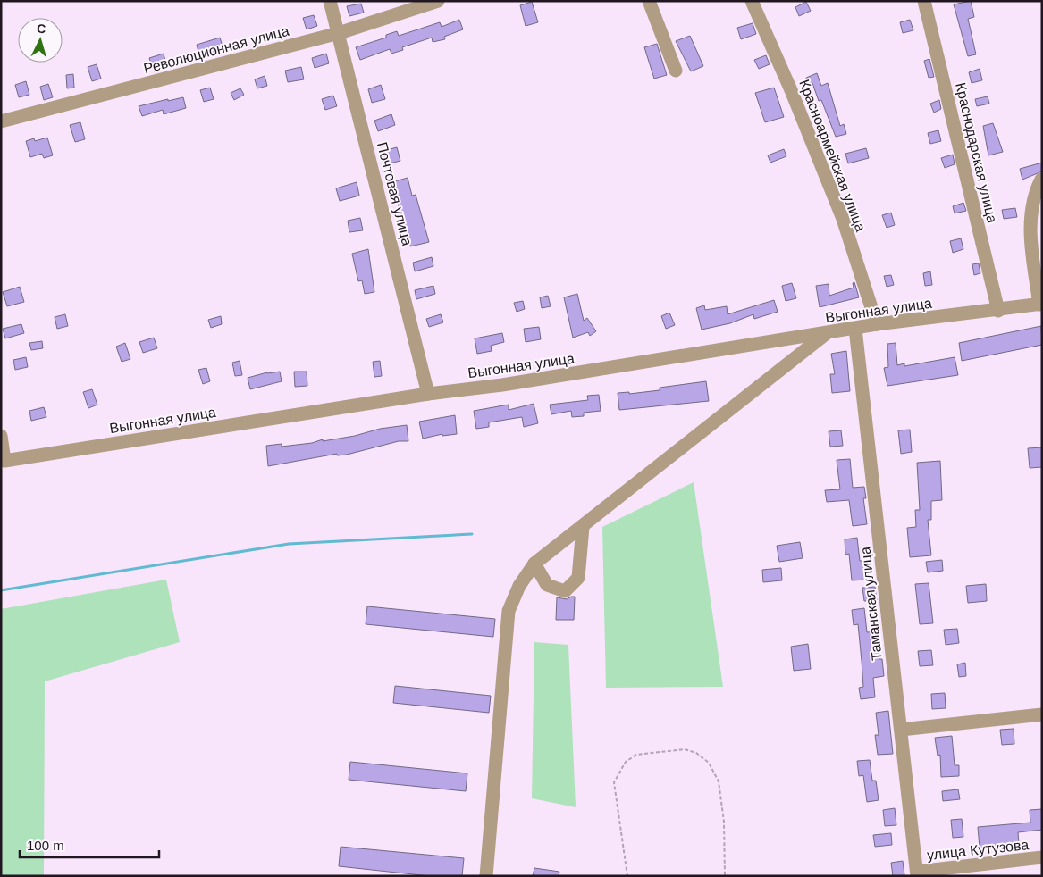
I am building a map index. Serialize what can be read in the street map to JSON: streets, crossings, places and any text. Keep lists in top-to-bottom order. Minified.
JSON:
{"streets":{"street":["Революционная улица","Краснодарская улица","Красноармейская улица","Почтовая улица","Выгонная улица","Таманская улица","улица Кутузова"]},"crossings":[["Революционная улица","Почтовая улица"],["Краснодарская улица","Выгонная улица"],["Красноармейская улица","Выгонная улица"],["Почтовая улица","Выгонная улица"],["Выгонная улица","Таманская улица"],["Таманская улица","улица Кутузова"]],"scale_bar":"100 m","north":"top"}
